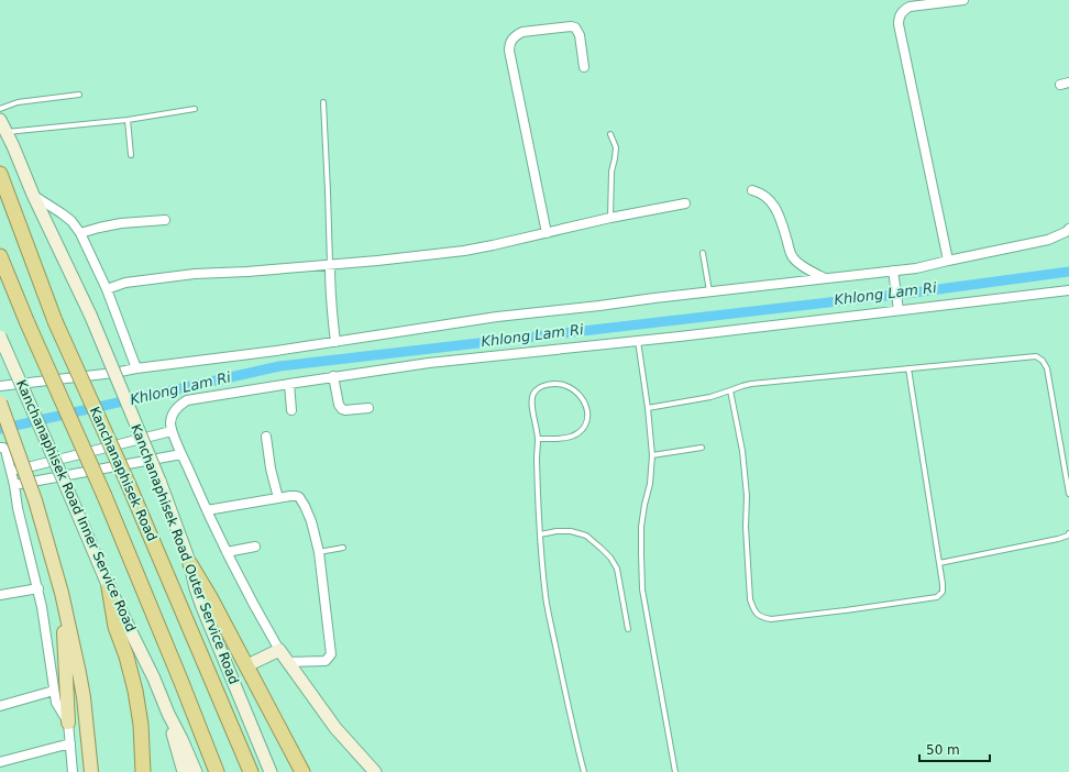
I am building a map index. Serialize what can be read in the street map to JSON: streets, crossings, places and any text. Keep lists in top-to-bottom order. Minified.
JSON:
{"streets":{"highway":["Kanchanaphisek Road"],"main road":["Kanchanaphisek Road Inner Service Road","Kanchanaphisek Road Outer Service Road"]},"water":["Khlong Lam Ri"],"scale_bar":"50 m"}
